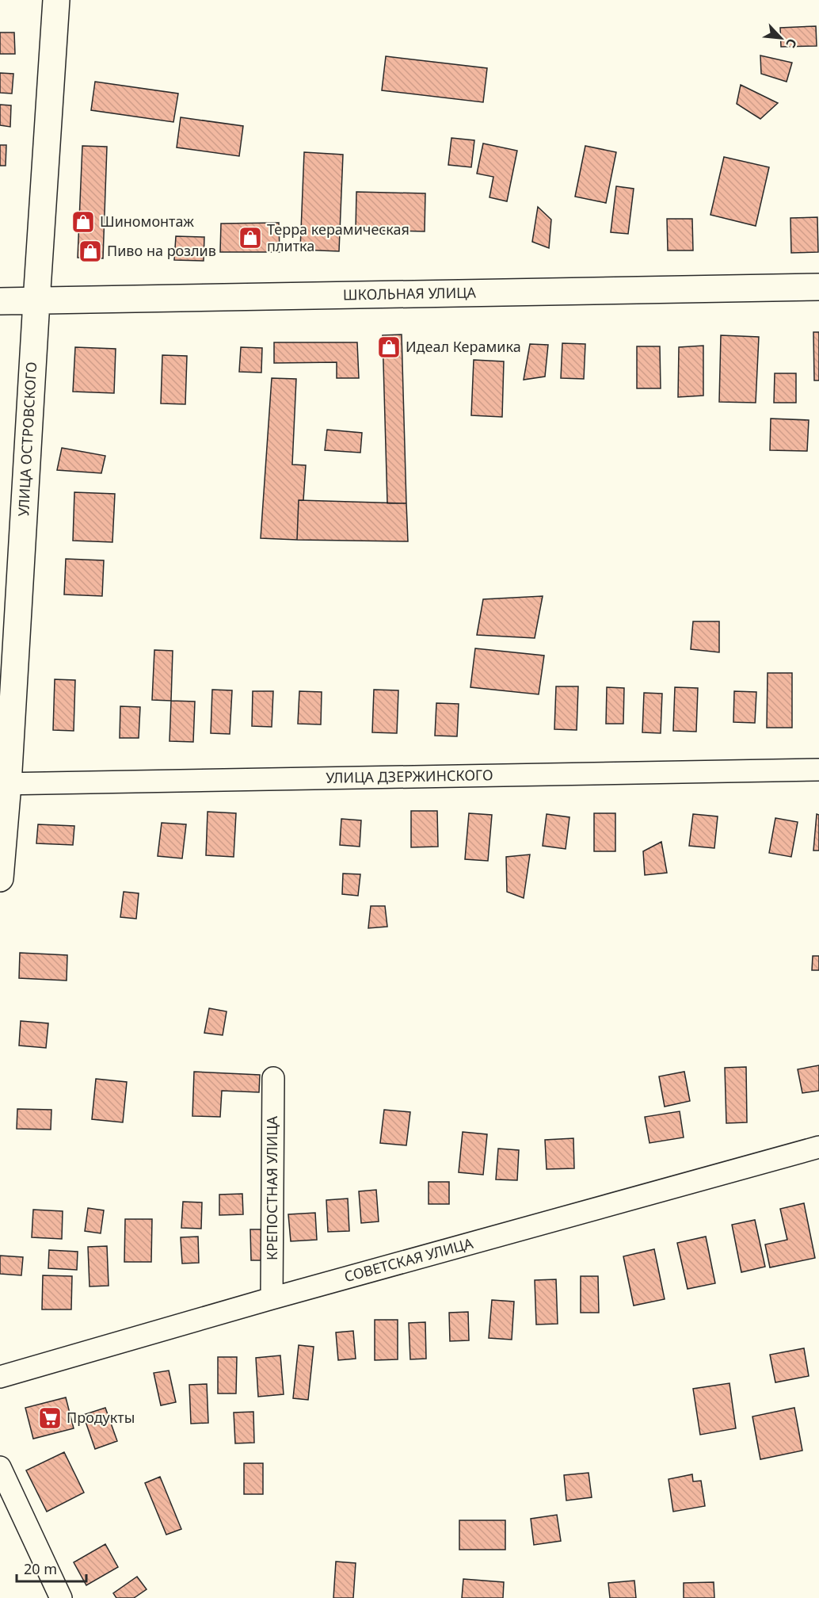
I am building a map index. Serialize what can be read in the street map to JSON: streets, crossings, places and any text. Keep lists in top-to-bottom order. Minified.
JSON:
{"streets":{"street":["ШКОЛЬНАЯ УЛИЦА","УЛИЦА ОСТРОВСКОГО","УЛИЦА ДЗЕРЖИНСКОГО","КРЕПОСТНАЯ УЛИЦА","СОВЕТСКАЯ УЛИЦА"]},"crossings":[["ШКОЛЬНАЯ УЛИЦА","УЛИЦА ОСТРОВСКОГО"],["УЛИЦА ОСТРОВСКОГО","УЛИЦА ДЗЕРЖИНСКОГО"],["КРЕПОСТНАЯ УЛИЦА","СОВЕТСКАЯ УЛИЦА"]],"places":{"shop":["Шиномонтаж","Терра керамическая плитка","Пиво на розлив","Идеал Керамика"],"supermarket":["Продукты"]},"scale_bar":"20 m","north":"bottom right"}
